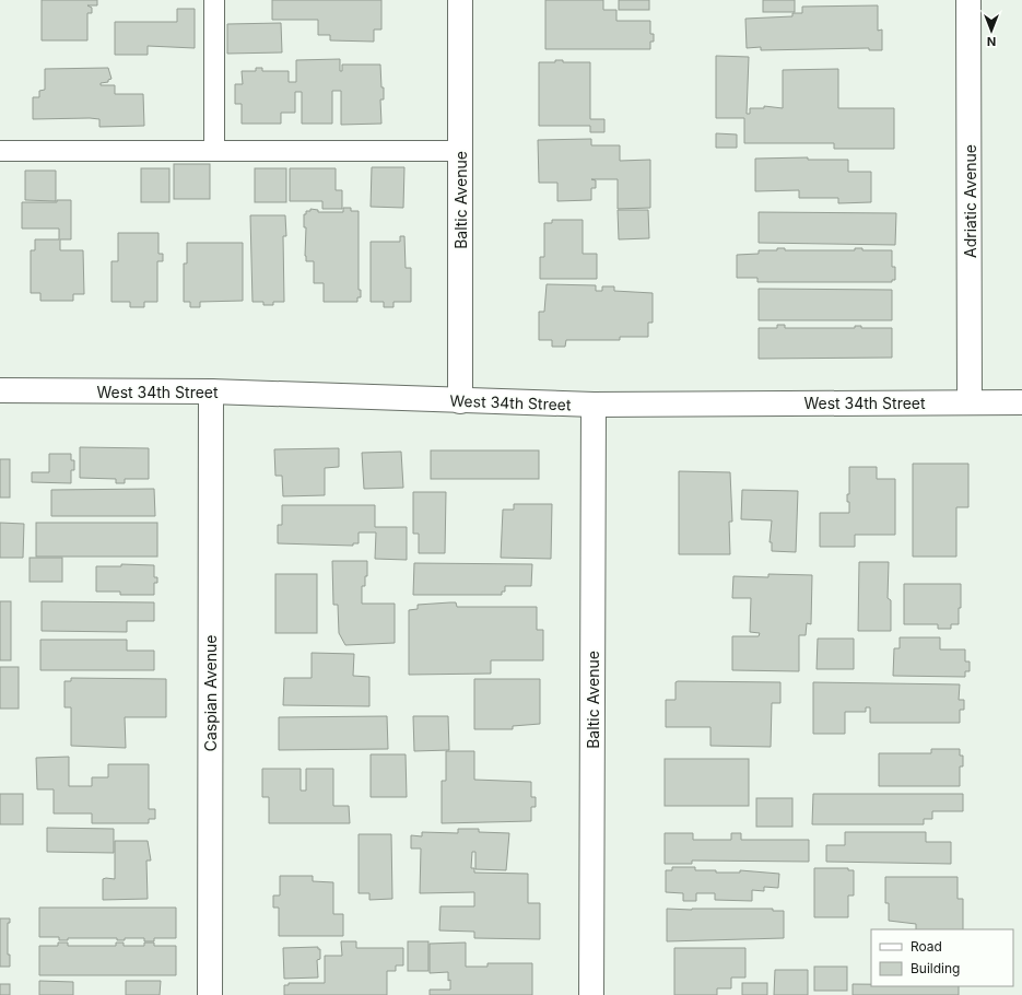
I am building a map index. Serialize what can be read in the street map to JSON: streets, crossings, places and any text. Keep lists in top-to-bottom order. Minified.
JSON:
{"streets":{"street":["Baltic Avenue","Adriatic Avenue","West 34th Street","Caspian Avenue"]},"crossings":[["Baltic Avenue","West 34th Street"],["Adriatic Avenue","West 34th Street"],["West 34th Street","Caspian Avenue"]],"legend":["Road","Building"],"north":"bottom"}
